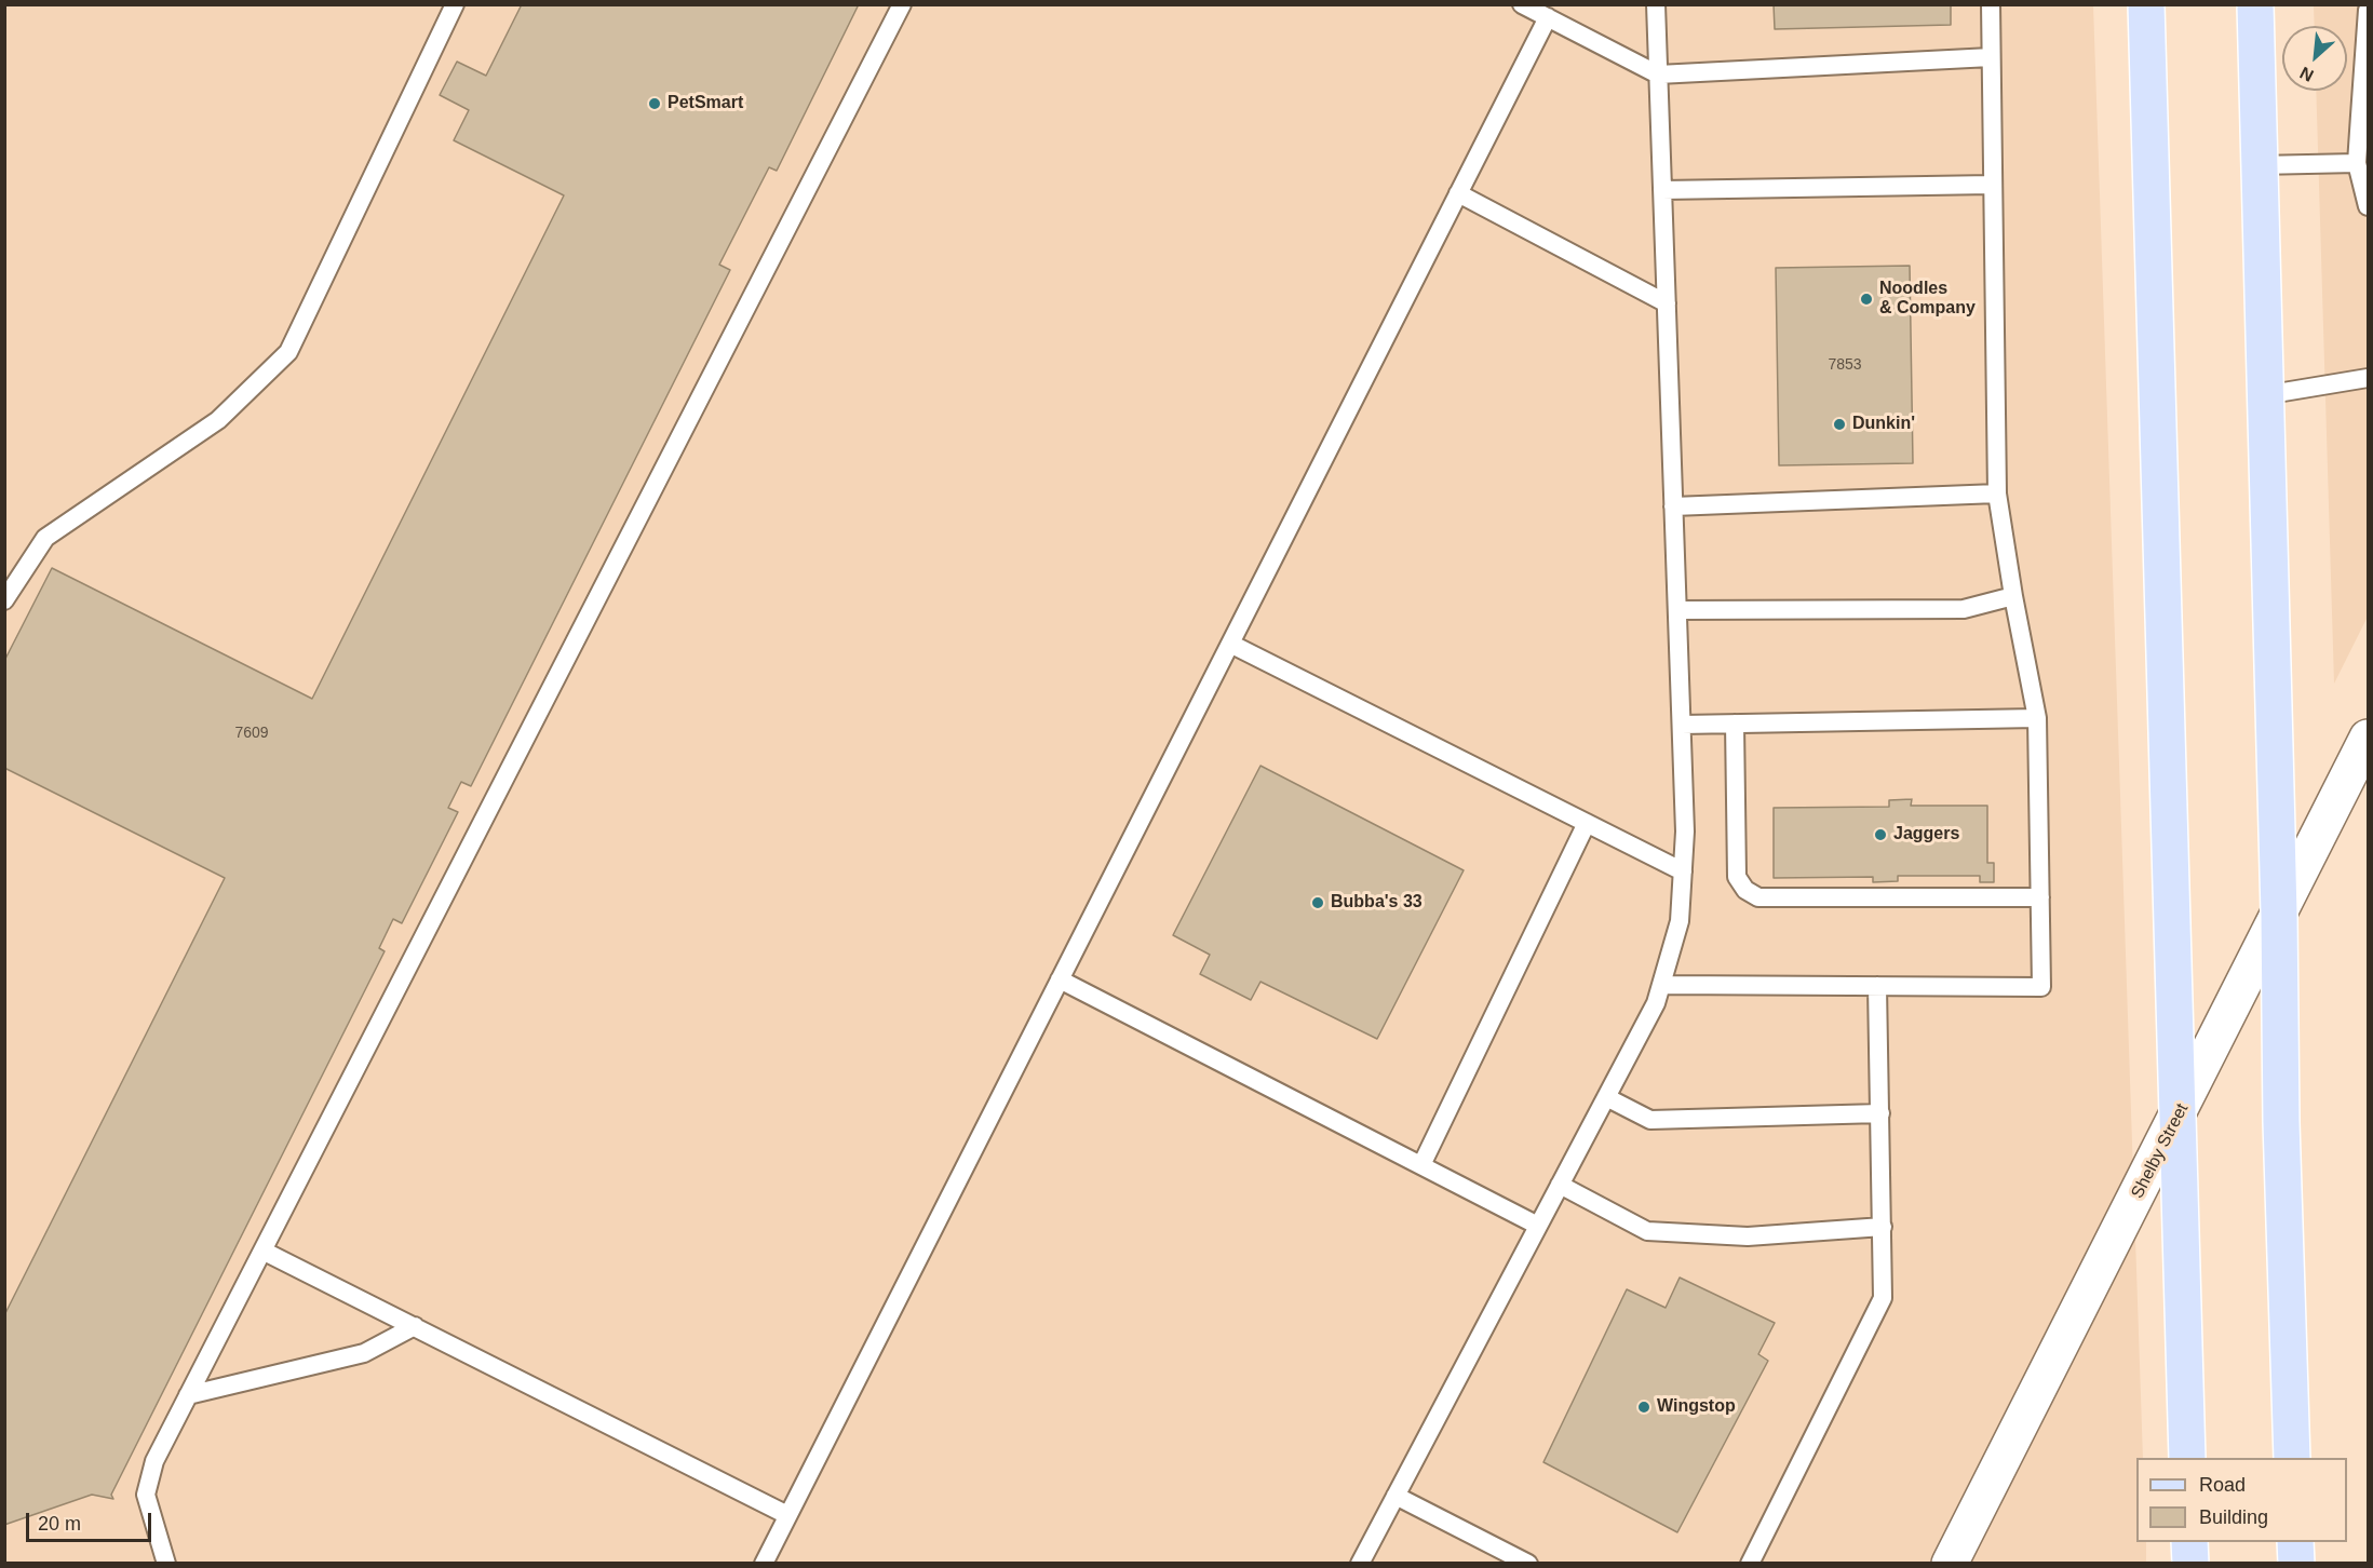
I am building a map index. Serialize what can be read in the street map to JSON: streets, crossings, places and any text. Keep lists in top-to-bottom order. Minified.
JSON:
{"streets":{"street":["Shelby Street"]},"places":["PetSmart","Noodles & Company","Dunkin'","Jaggers","Bubba's 33","Wingstop"],"house_numbers":["7853","7609"],"legend":["Road","Building"],"scale_bar":"20 m","north":"bottom left"}
